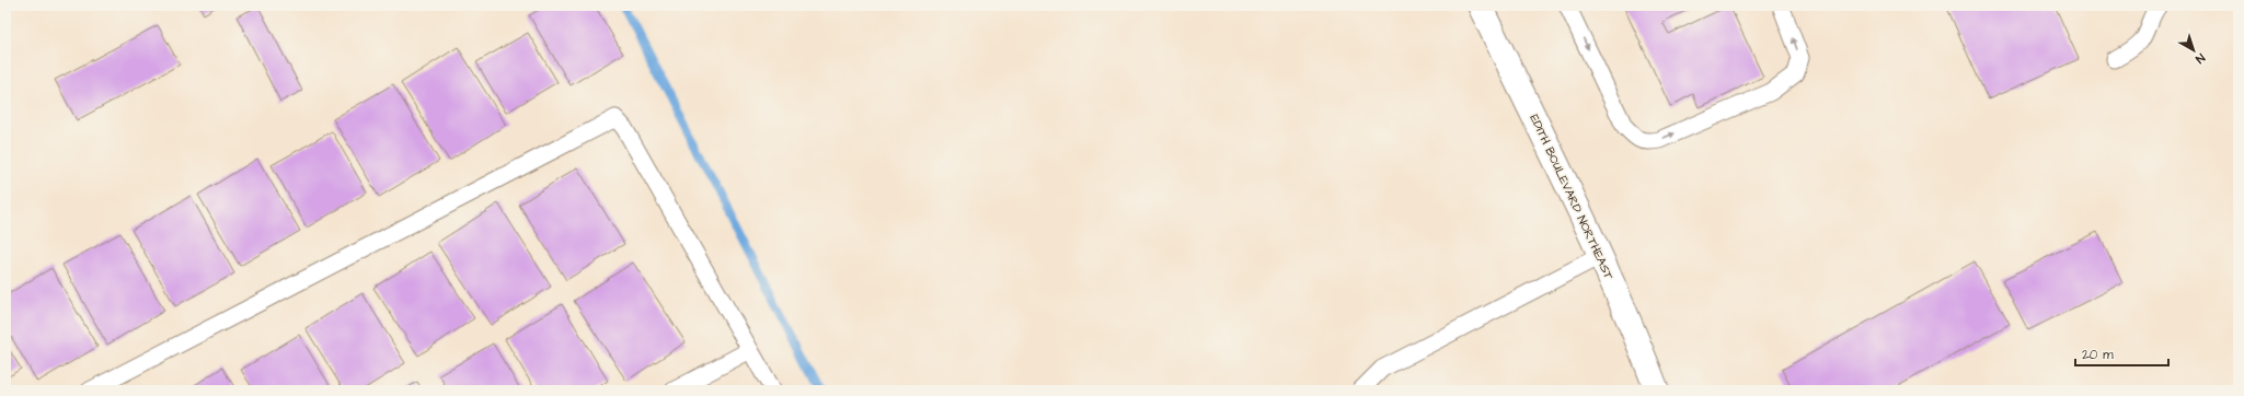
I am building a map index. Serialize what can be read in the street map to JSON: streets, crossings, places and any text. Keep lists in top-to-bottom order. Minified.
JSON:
{"streets":{"street":["EDITH BOULEVARD NORTHEAST"]},"scale_bar":"20 m","north":"bottom right"}
